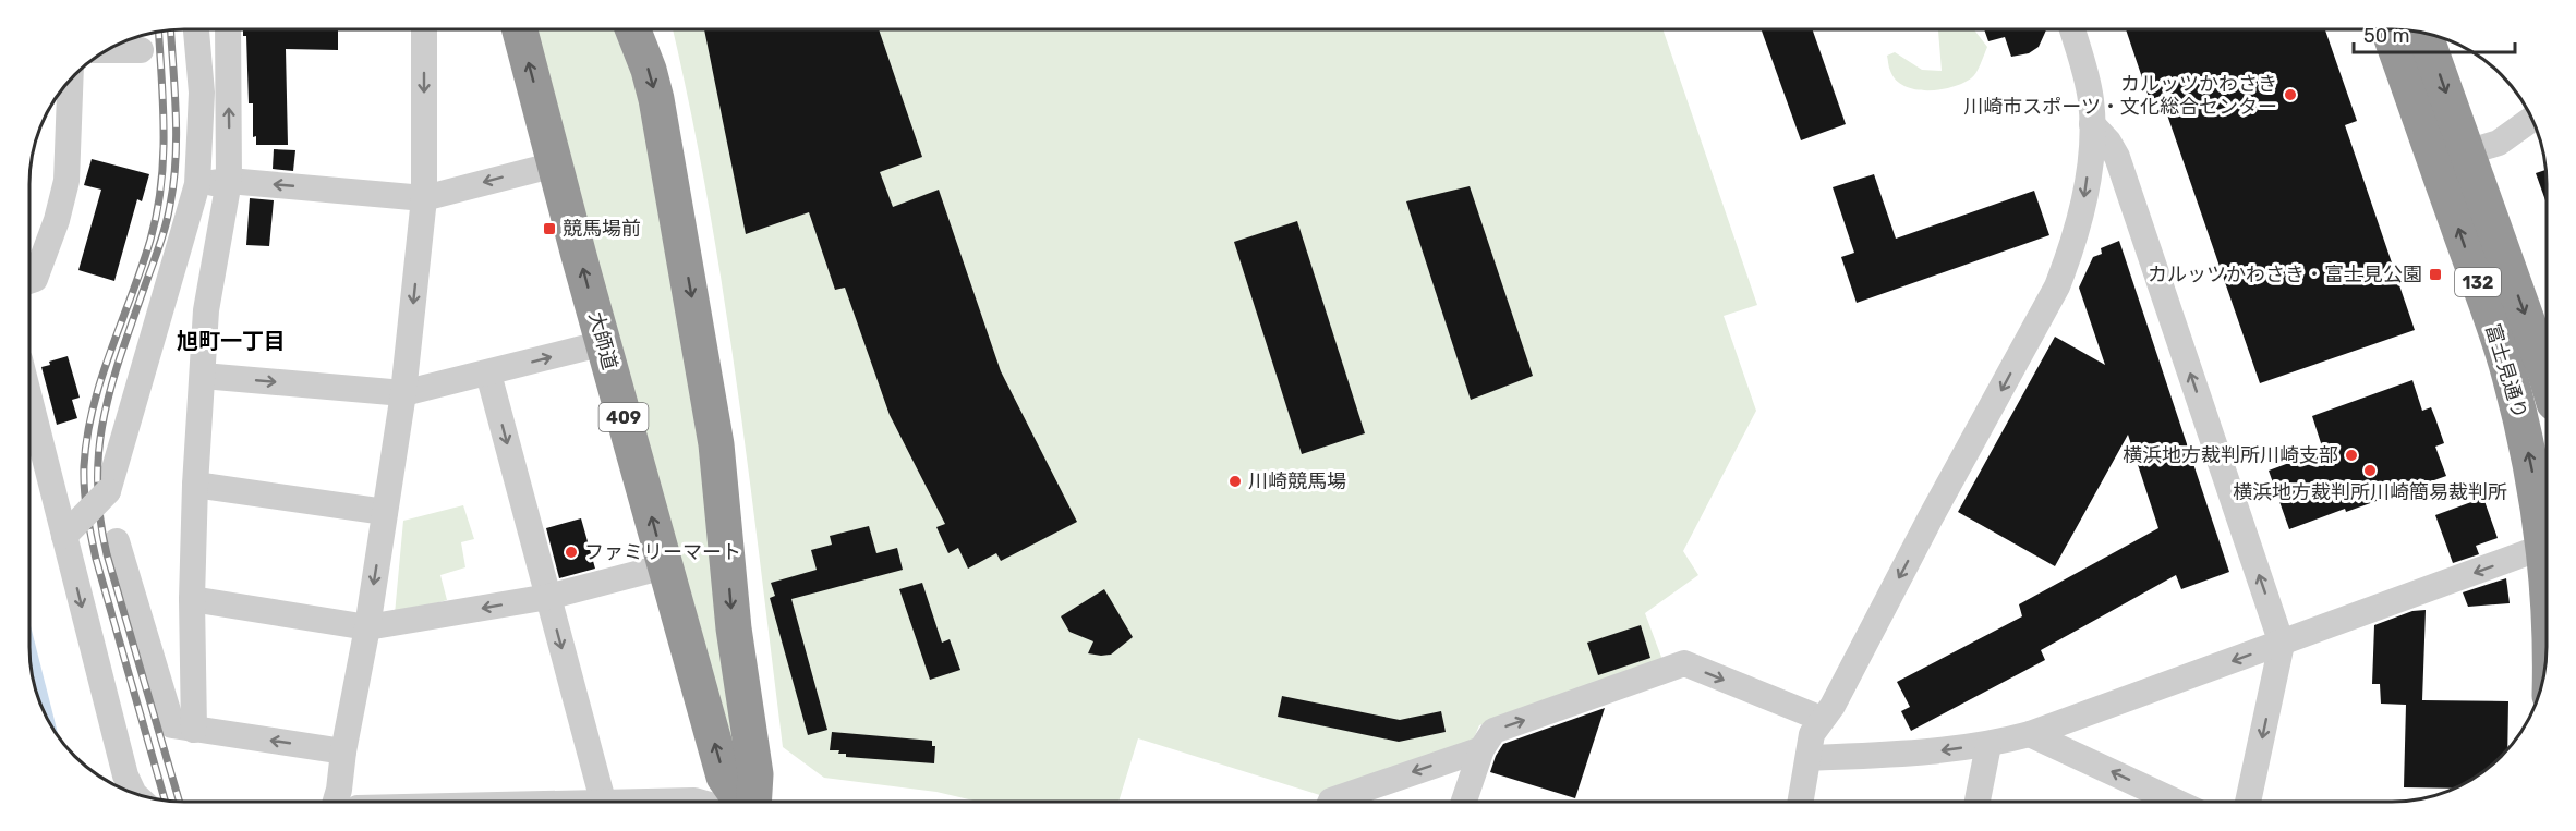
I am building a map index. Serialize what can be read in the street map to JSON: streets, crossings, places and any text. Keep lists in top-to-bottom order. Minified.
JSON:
{"streets":{"highway":["132","大師道","富士見通り","409"]},"districts":["旭町一丁目"],"places":{"other":["カルッツかわさき 川崎市スポーツ・文化総合センター","横浜地方裁判所川崎支部","横浜地方裁判所川崎簡易裁判所","川崎競馬場","ファミリーマート"],"transit":["競馬場前","カルッツかわさき・富士見公園"]},"scale_bar":"50 m"}
